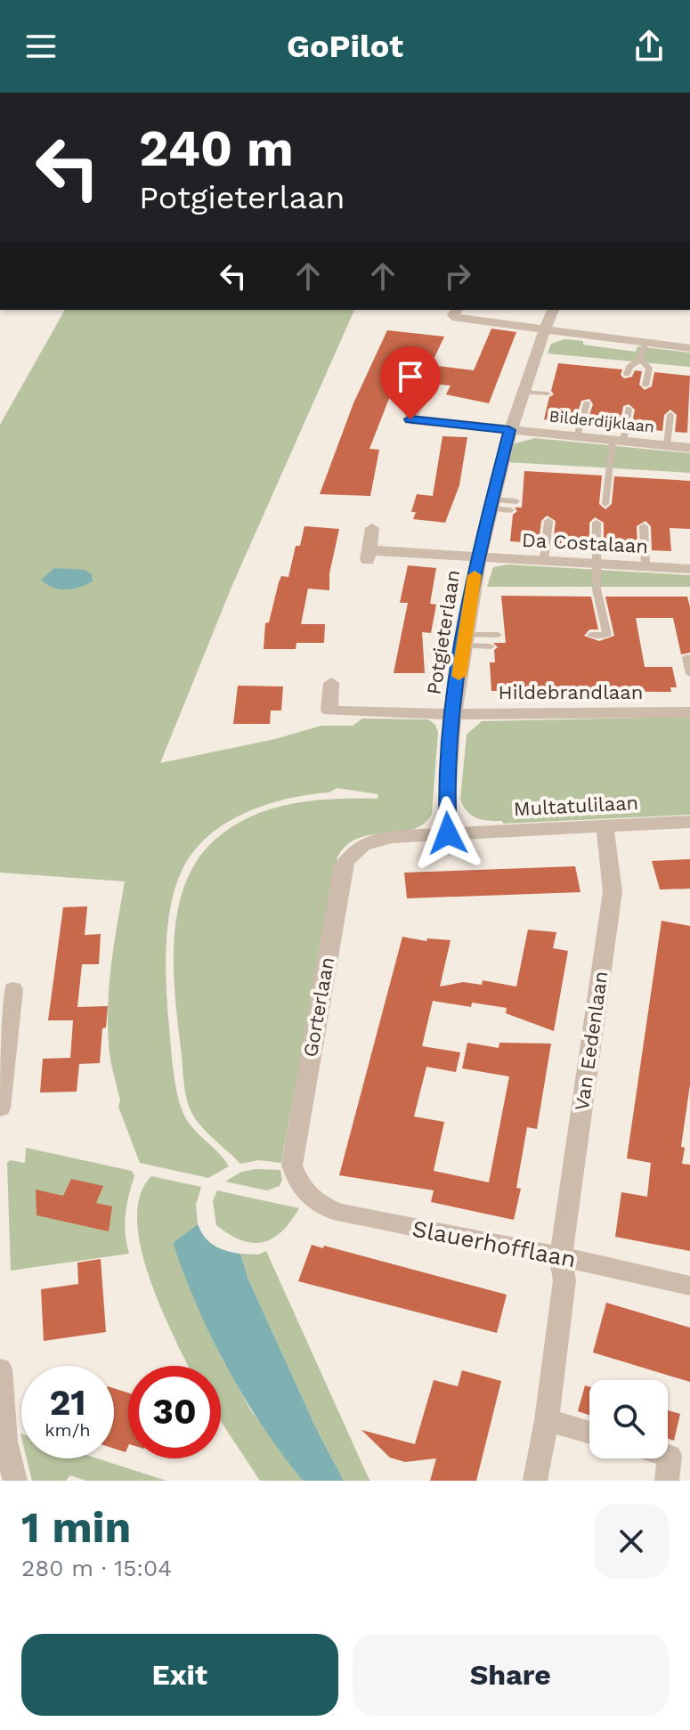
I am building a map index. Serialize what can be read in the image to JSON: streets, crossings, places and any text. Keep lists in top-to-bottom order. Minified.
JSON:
{"streets":{"street":["Bilderdijklaan","Da Costalaan","Potgieterlaan","Hildebrandlaan","Multatulilaan","Gorterlaan","Van Eedenlaan","Slauerhofflaan"]},"crossings":[["Bilderdijklaan","Potgieterlaan"],["Da Costalaan","Potgieterlaan"],["Potgieterlaan","Hildebrandlaan"],["Potgieterlaan","Multatulilaan"],["Multatulilaan","Gorterlaan"],["Multatulilaan","Van Eedenlaan"],["Gorterlaan","Slauerhofflaan"],["Van Eedenlaan","Slauerhofflaan"]],"page":{"header":"GoPilot","turn":["240 m","Potgieterlaan"],"speed":"21 km/h","limit":"30","heading":["1 min","280 m · 15:04"],"buttons":["Exit","Share"]}}
